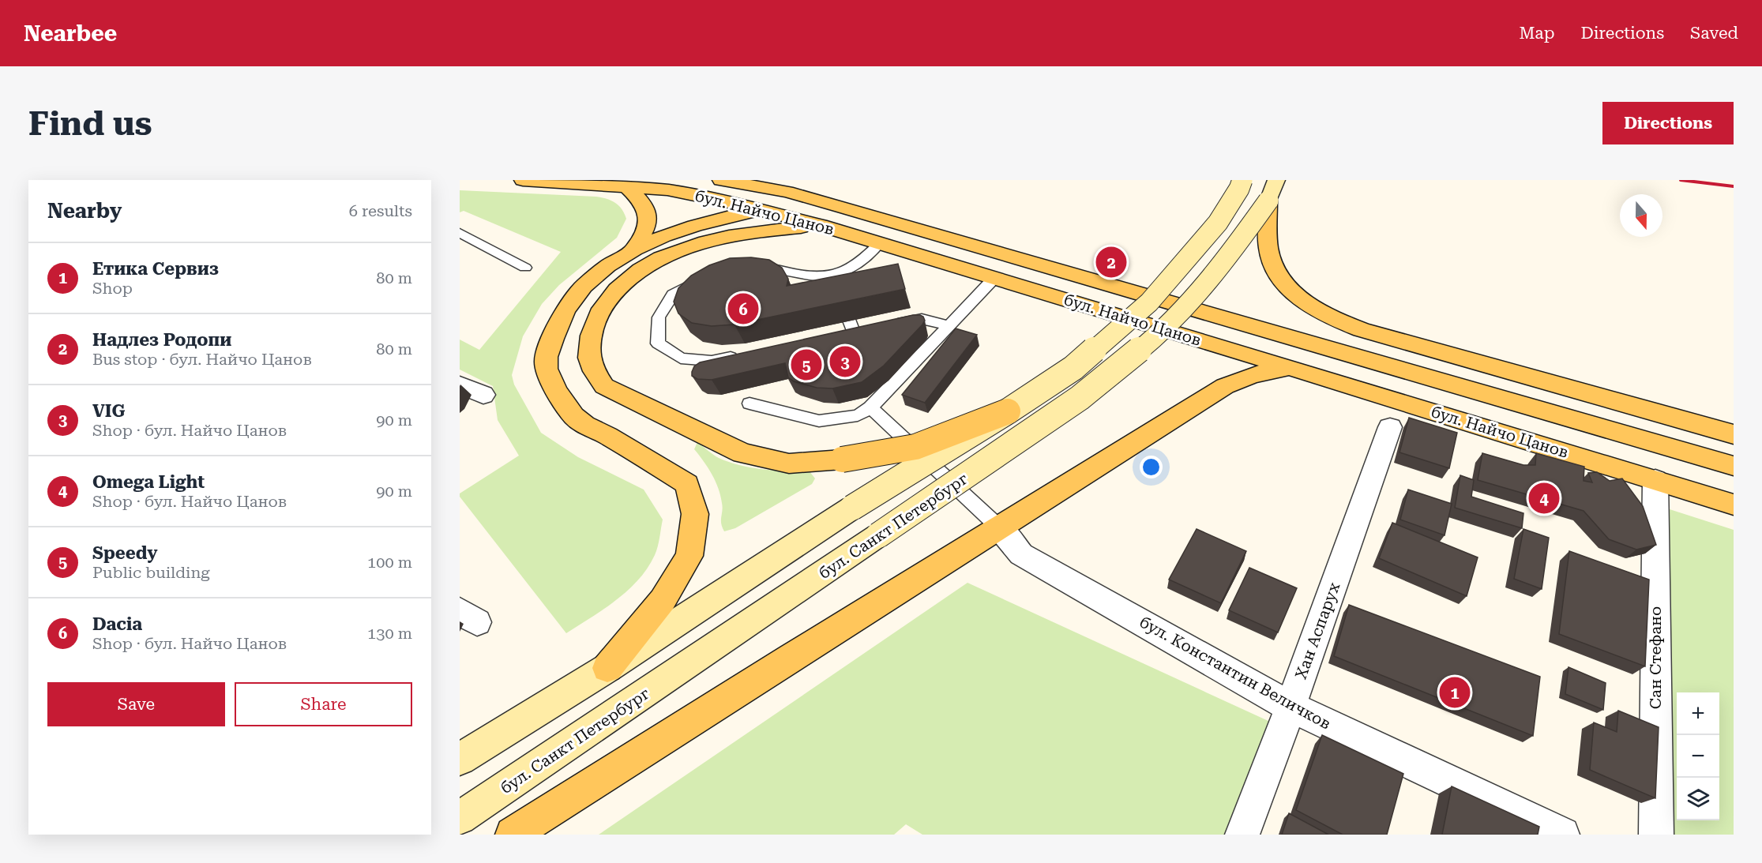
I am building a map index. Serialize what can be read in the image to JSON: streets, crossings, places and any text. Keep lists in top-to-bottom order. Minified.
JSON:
{"streets":{"main road":["бул. Найчо Цанов","бул. Санкт Петербург"],"street":["Хан Аспарух","Сан Стефано","бул. Константин Величков"]},"crossings":[["бул. Найчо Цанов","Сан Стефано"],["Хан Аспарух","бул. Константин Величков"]],"north":"bottom","page":{"header":"Nearbee","nav":["Map","Directions","Saved"],"buttons":["Directions",["Save","Share"]],"title":"Find us","heading":["Nearby","6 results"],"list":[{"mark":"1","name":"Етика Сервиз","note":"Shop","value":"80 m"},{"mark":"2","name":"Надлез Родопи","note":"Bus stop · бул. Найчо Цанов","value":"80 m"},{"mark":"3","name":"VIG","note":"Shop · бул. Найчо Цанов","value":"90 m"},{"mark":"4","name":"Omega Light","note":"Shop · бул. Найчо Цанов","value":"90 m"},{"mark":"5","name":"Speedy","note":"Public building","value":"100 m"},{"mark":"6","name":"Dacia","note":"Shop · бул. Найчо Цанов","value":"130 m"}],"pins":["2","6","3","5","4","1"],"map_buttons":["+","−"]}}
